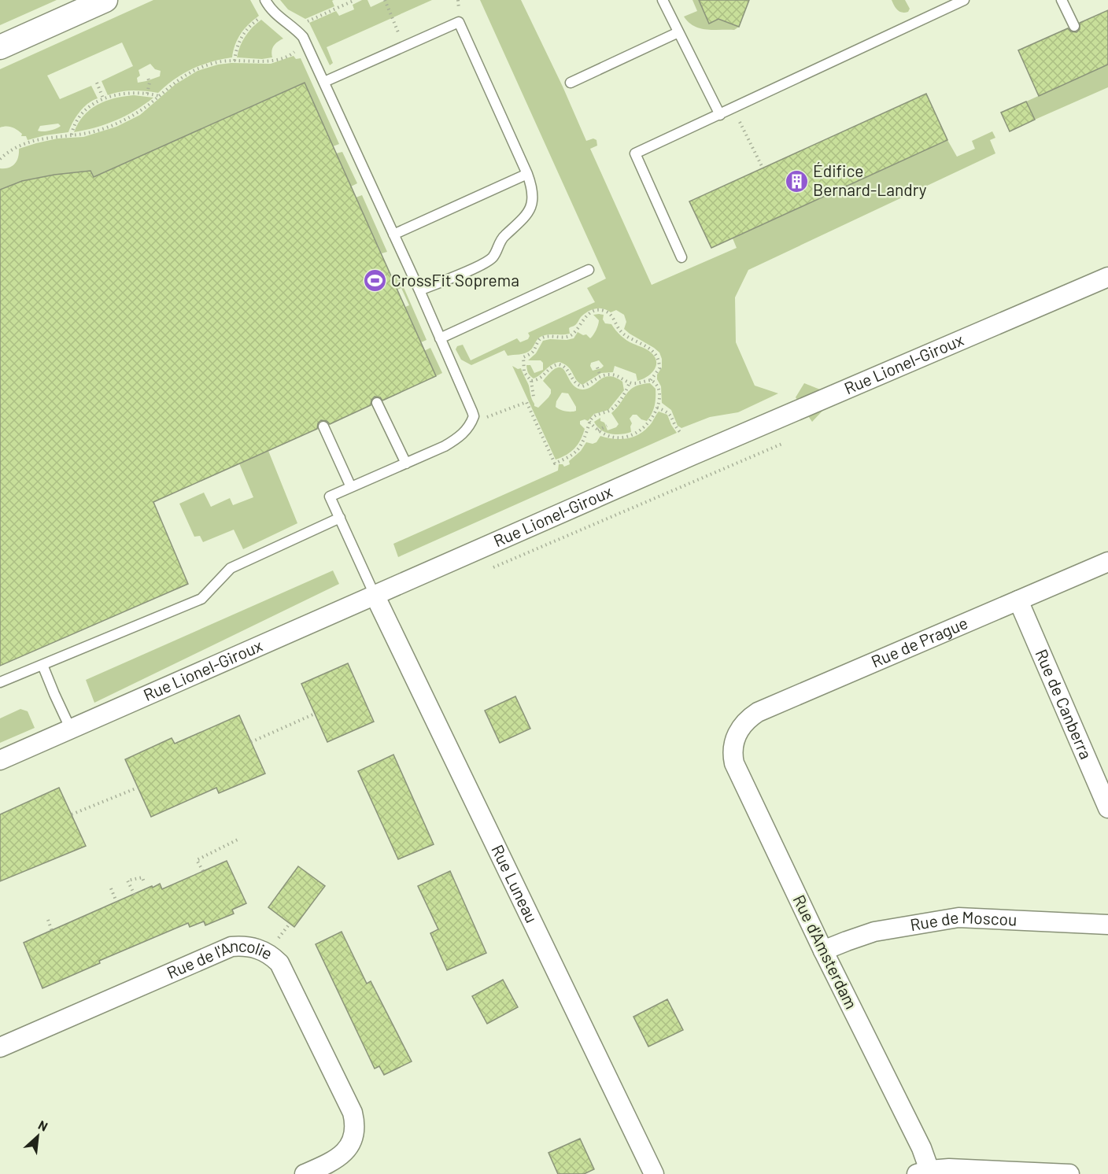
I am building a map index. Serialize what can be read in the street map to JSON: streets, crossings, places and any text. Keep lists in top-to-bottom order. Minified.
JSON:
{"streets":{"street":["Rue Lionel-Giroux","Rue de Prague","Rue de Canberra","Rue Luneau","Rue de Moscou","Rue d'Amsterdam","Rue de l'Ancolie"]},"crossings":[["Rue Lionel-Giroux","Rue Luneau"],["Rue de Prague","Rue de Canberra"],["Rue de Prague","Rue d'Amsterdam"],["Rue de Moscou","Rue d'Amsterdam"]],"places":{"building":["Édifice Bernard-Landry"],"sports":["CrossFit Soprema"]},"north":"top right"}
